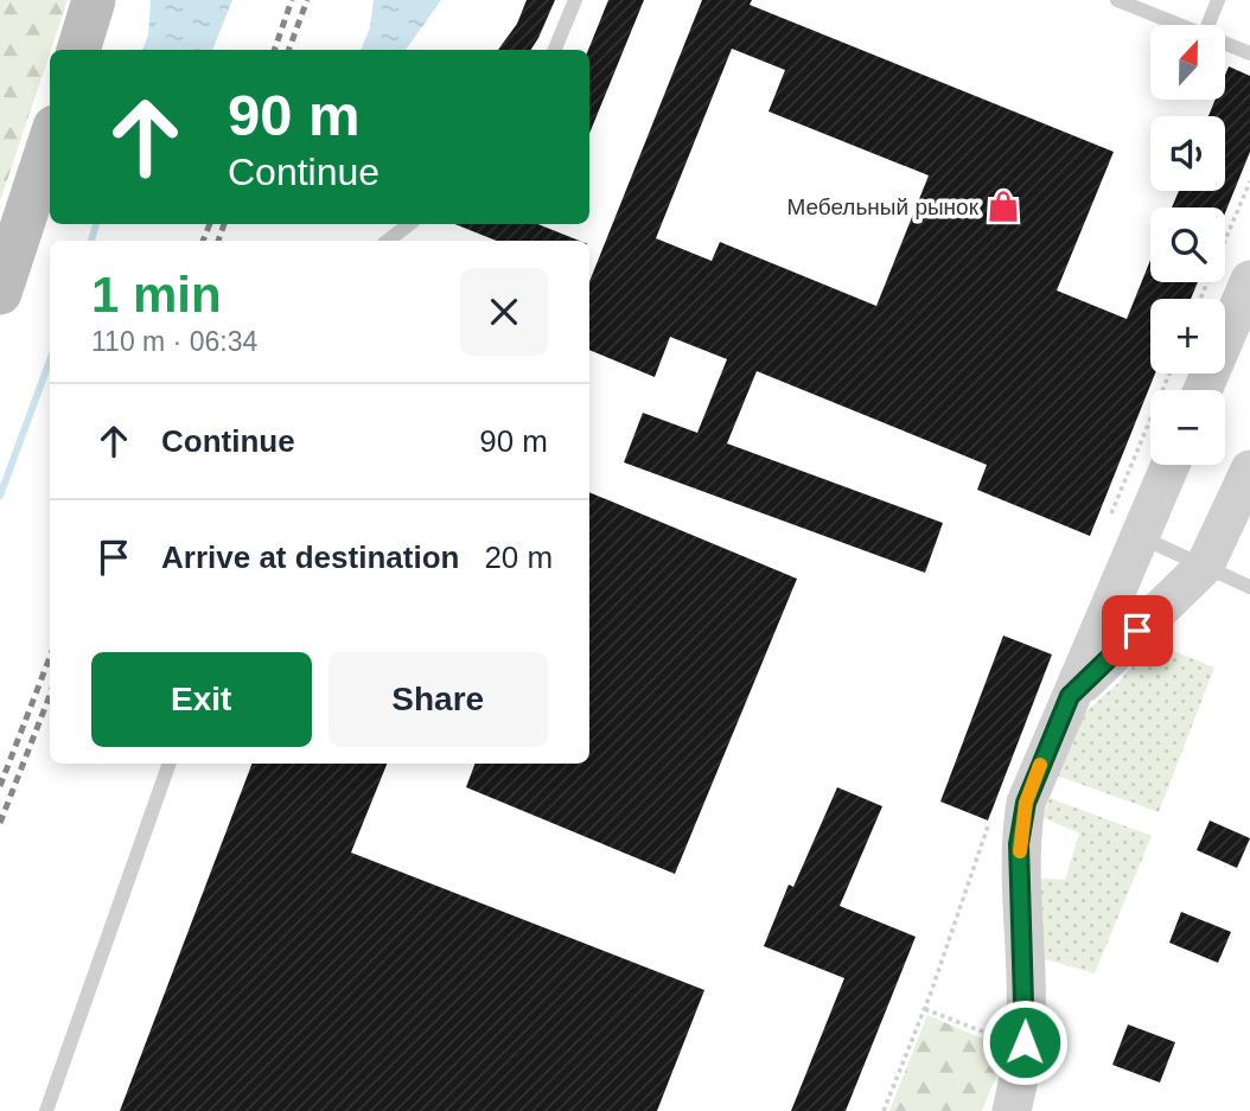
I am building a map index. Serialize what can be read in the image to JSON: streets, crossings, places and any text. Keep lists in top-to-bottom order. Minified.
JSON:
{"places":{"shop":["Мебельный рынок"]},"north":"top","page":{"map_buttons":["+","−"],"turn":["90 m","Continue"],"heading":["1 min","110 m · 06:34"],"list":[{"name":"Continue","value":"90 m"},{"name":"Arrive at destination","value":"20 m"}],"buttons":["Exit","Share"]}}
